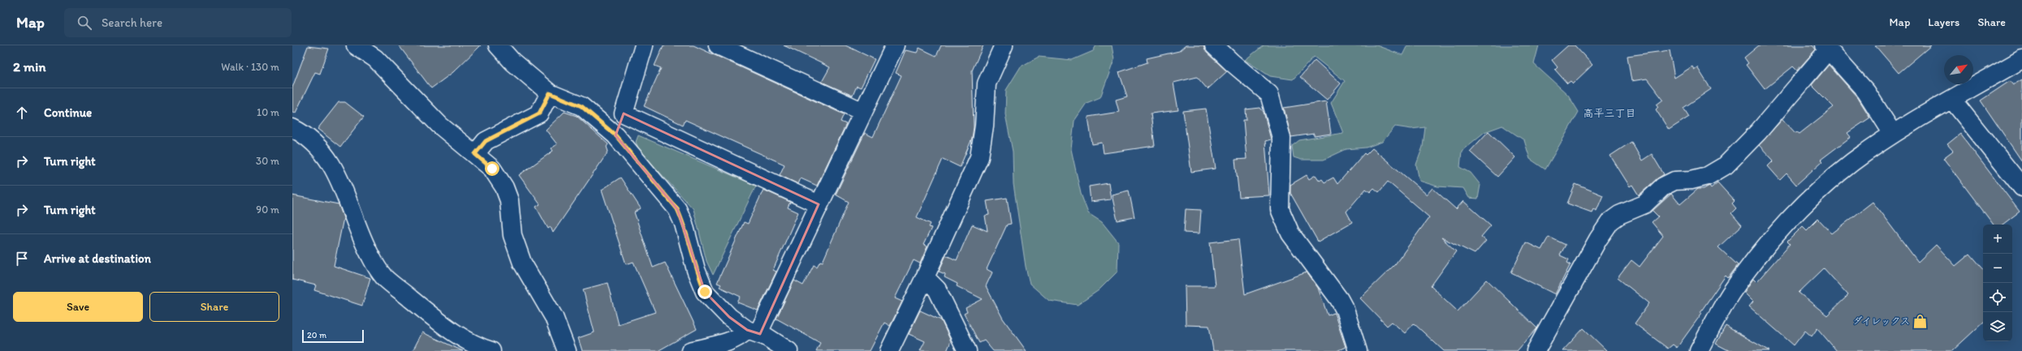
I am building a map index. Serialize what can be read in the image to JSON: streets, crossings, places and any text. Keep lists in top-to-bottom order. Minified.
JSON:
{"districts":["高平三丁目"],"places":{"shop":["ダイレックス"]},"scale_bar":"20 m","north":"top right","page":{"header":"Map","search":"Search here","nav":["Map","Layers","Share"],"heading":["2 min","Walk · 130 m"],"list":[["Continue","10 m"],["Turn right","30 m"],["Turn right","90 m"],"Arrive at destination"],"map_buttons":["+","−"],"buttons":["Save","Share"],"scale":"20 m"}}
